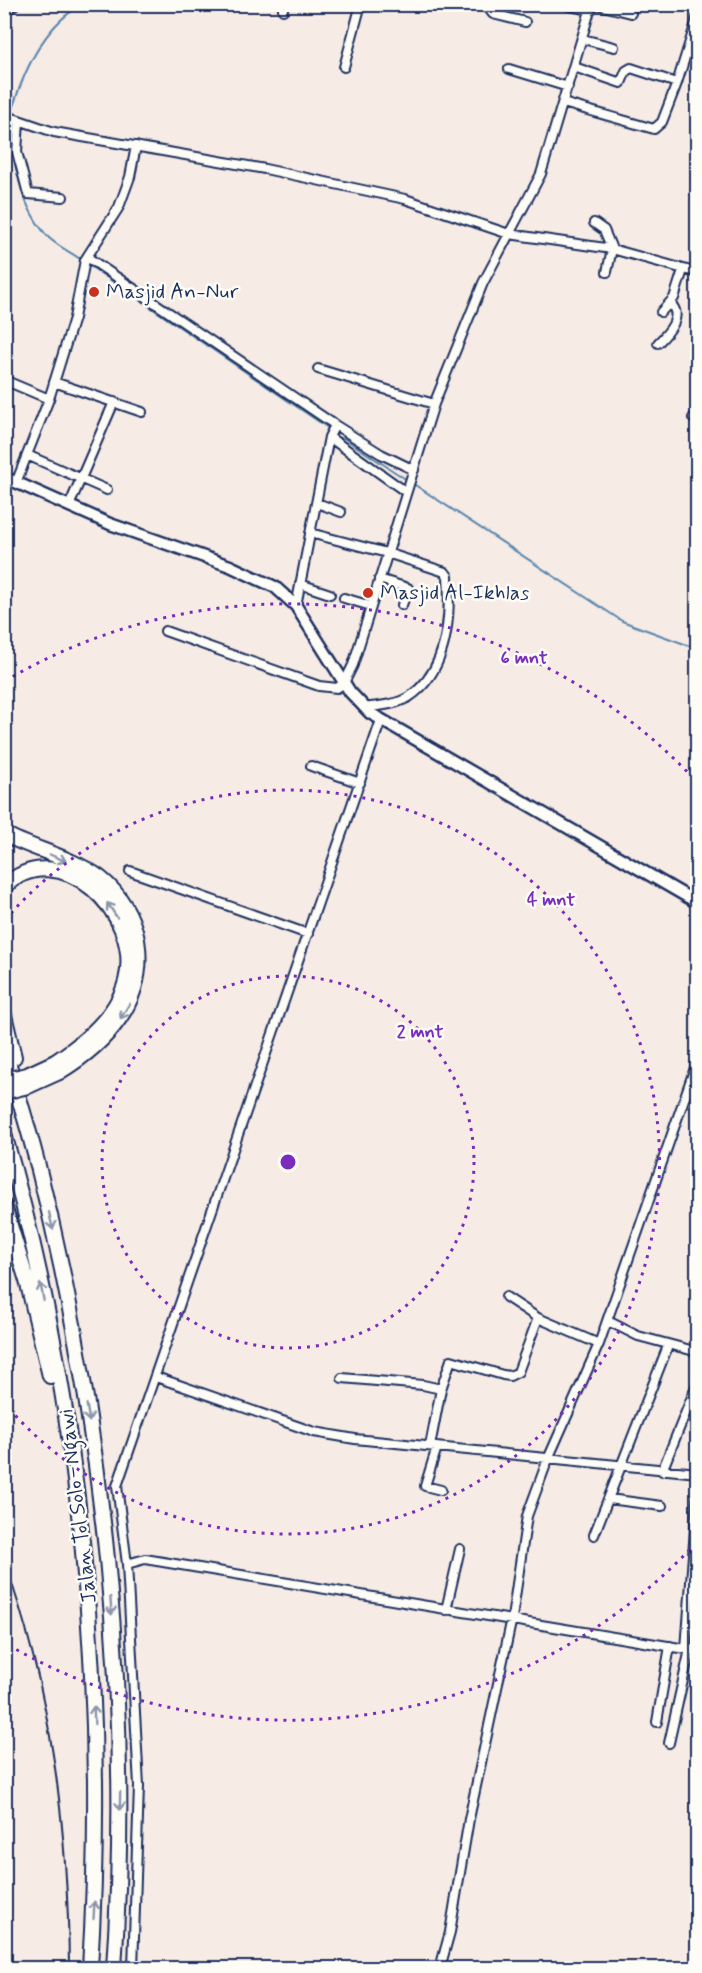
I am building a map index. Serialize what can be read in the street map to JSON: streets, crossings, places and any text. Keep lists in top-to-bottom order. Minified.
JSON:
{"streets":{"highway":["Jalan Tol Solo–Ngawi"]},"places":["Masjid An-Nur","Masjid Al-Ikhlas"],"rings":["6 mnt","4 mnt","2 mnt"]}
